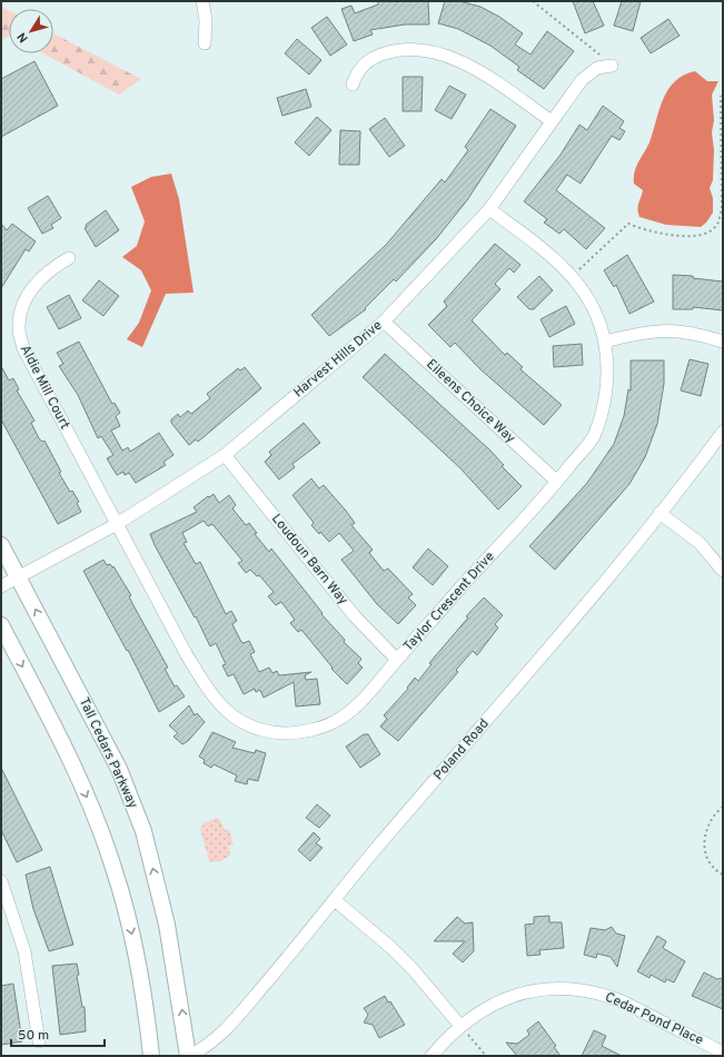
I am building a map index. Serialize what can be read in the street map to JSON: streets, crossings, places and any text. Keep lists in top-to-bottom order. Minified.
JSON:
{"streets":{"main road":["Tall Cedars Parkway"],"street":["Harvest Hills Drive","Aldie Mill Court","Eileens Choice Way","Loudoun Barn Way","Taylor Crescent Drive","Poland Road","Cedar Pond Place"]},"crossings":[["Harvest Hills Drive","Aldie Mill Court"],["Harvest Hills Drive","Eileens Choice Way"],["Harvest Hills Drive","Loudoun Barn Way"],["Harvest Hills Drive","Taylor Crescent Drive"],["Harvest Hills Drive","Tall Cedars Parkway"],["Aldie Mill Court","Taylor Crescent Drive"],["Eileens Choice Way","Taylor Crescent Drive"],["Loudoun Barn Way","Taylor Crescent Drive"],["Poland Road","Tall Cedars Parkway"]],"scale_bar":"50 m","north":"bottom left"}
